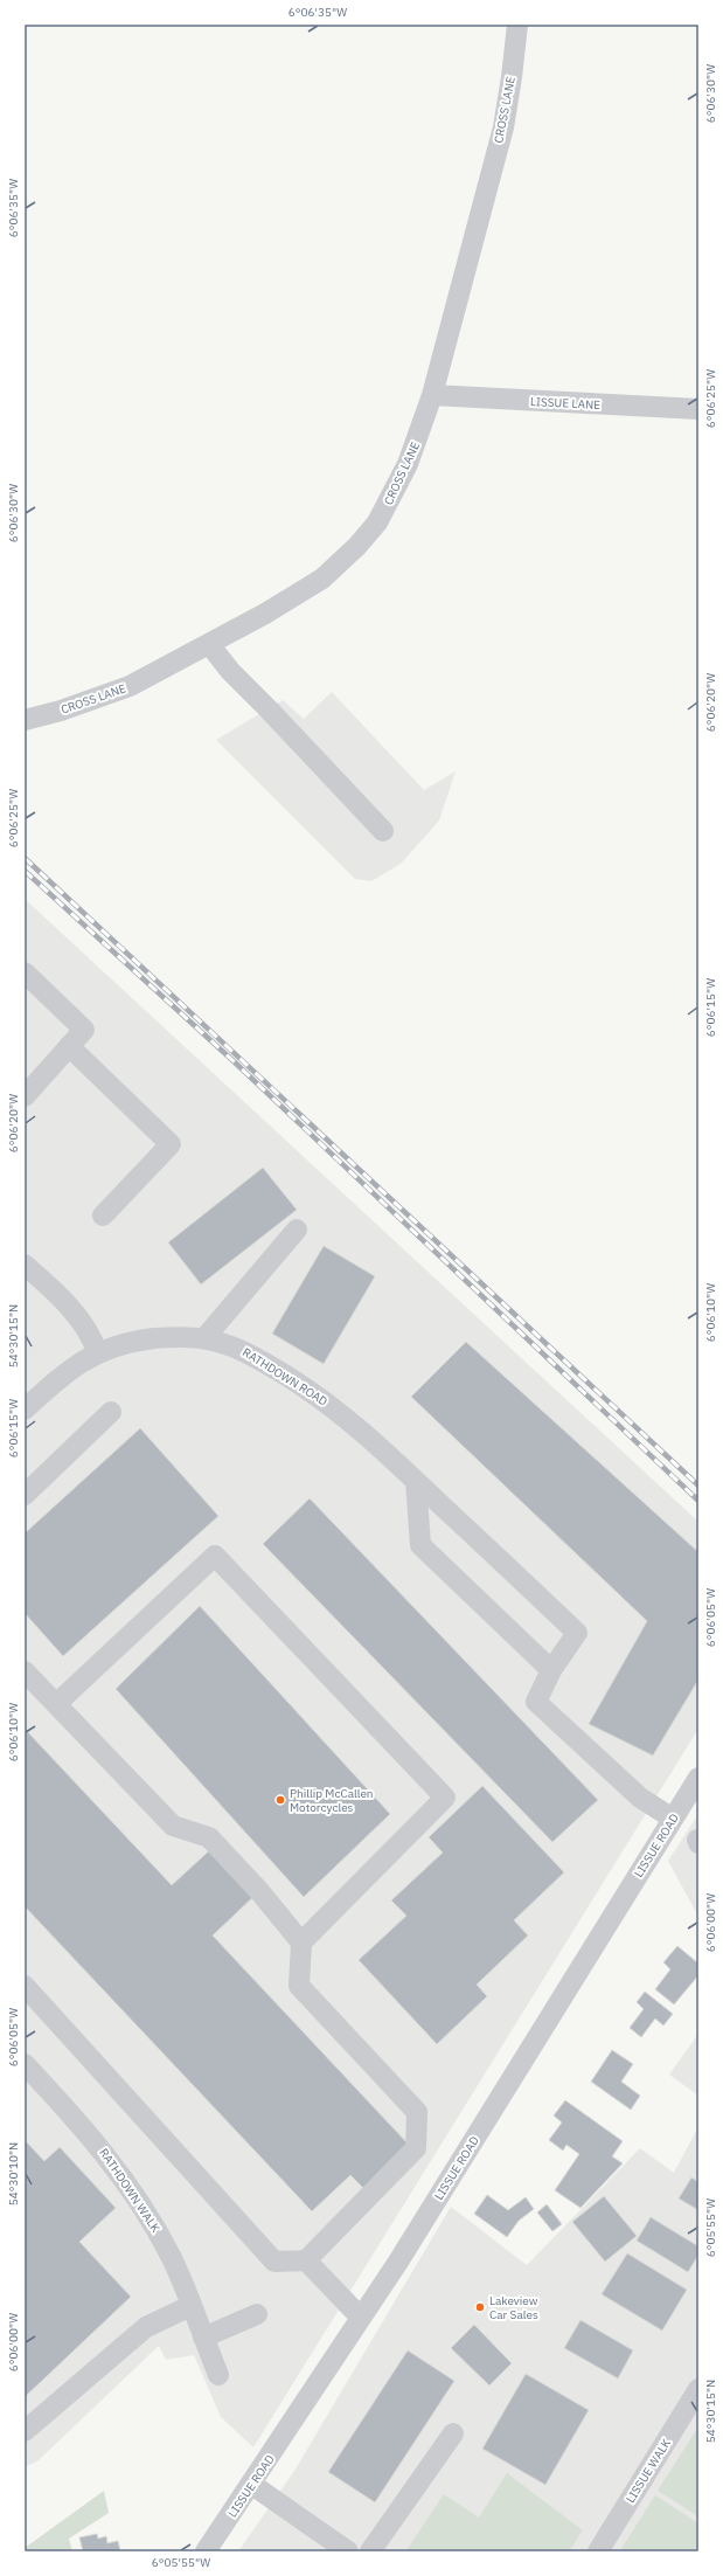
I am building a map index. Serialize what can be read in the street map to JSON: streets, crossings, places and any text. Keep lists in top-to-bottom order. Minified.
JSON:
{"streets":{"street":["CROSS LANE","LISSUE LANE","RATHDOWN ROAD","LISSUE ROAD","RATHDOWN WALK","LISSUE WALK"]},"crossings":[["CROSS LANE","LISSUE LANE"]],"places":["Phillip McCallen Motorcycles","Lakeview Car Sales"],"coordinates":["6°06'35\"W","6°06'30\"W","6°06'25\"W","6°06'20\"W","6°06'15\"W","6°06'10\"W","54°30'15\"N","6°06'05\"W","6°06'00\"W","54°30'10\"N","6°05'55\"W"]}
